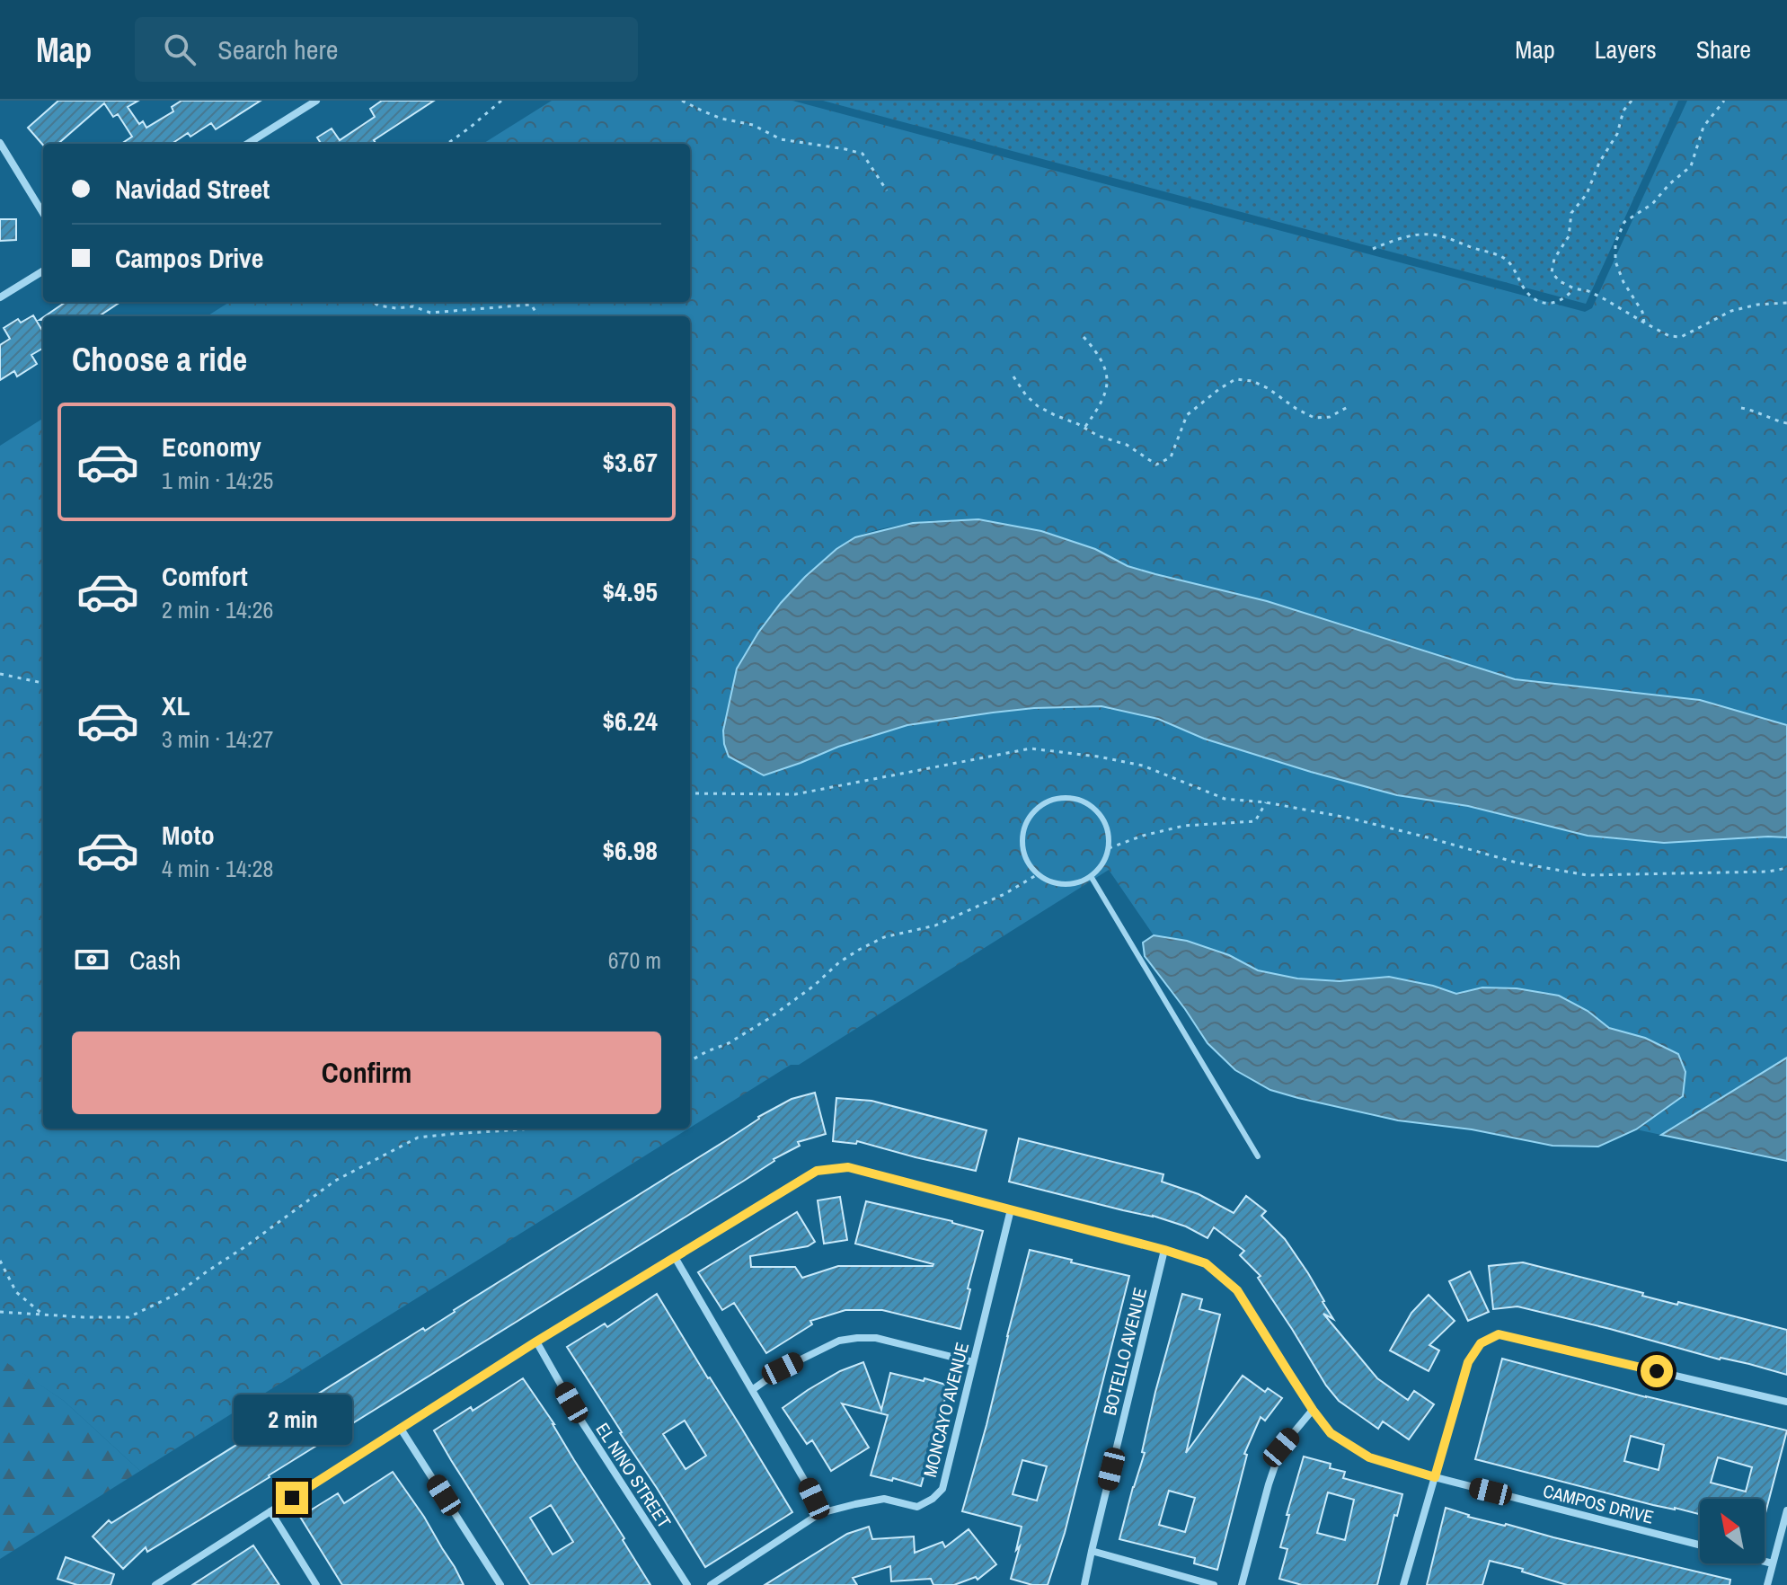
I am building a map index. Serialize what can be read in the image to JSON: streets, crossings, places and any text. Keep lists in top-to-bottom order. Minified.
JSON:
{"streets":{"street":["BOTELLO AVENUE","MONCAYO AVENUE","EL NINO STREET","CAMPOS DRIVE"]},"crossings":[["BOTELLO AVENUE","CAMPOS DRIVE"],["MONCAYO AVENUE","CAMPOS DRIVE"],["EL NINO STREET","CAMPOS DRIVE"]],"north":"top left","page":{"header":"Map","search":"Search here","nav":["Map","Layers","Share"],"banner":["Navidad Street","Campos Drive"],"heading":"Choose a ride","list":[{"name":"Economy","note":"1 min · 14:25","value":"$3.67"},{"name":"Comfort","note":"2 min · 14:26","value":"$4.95"},{"name":"XL","note":"3 min · 14:27","value":"$6.24"},{"name":"Moto","note":"4 min · 14:28","value":"$6.98"}],"pay":["Cash","670 m"],"buttons":"Confirm","bubble":"2 min"}}
